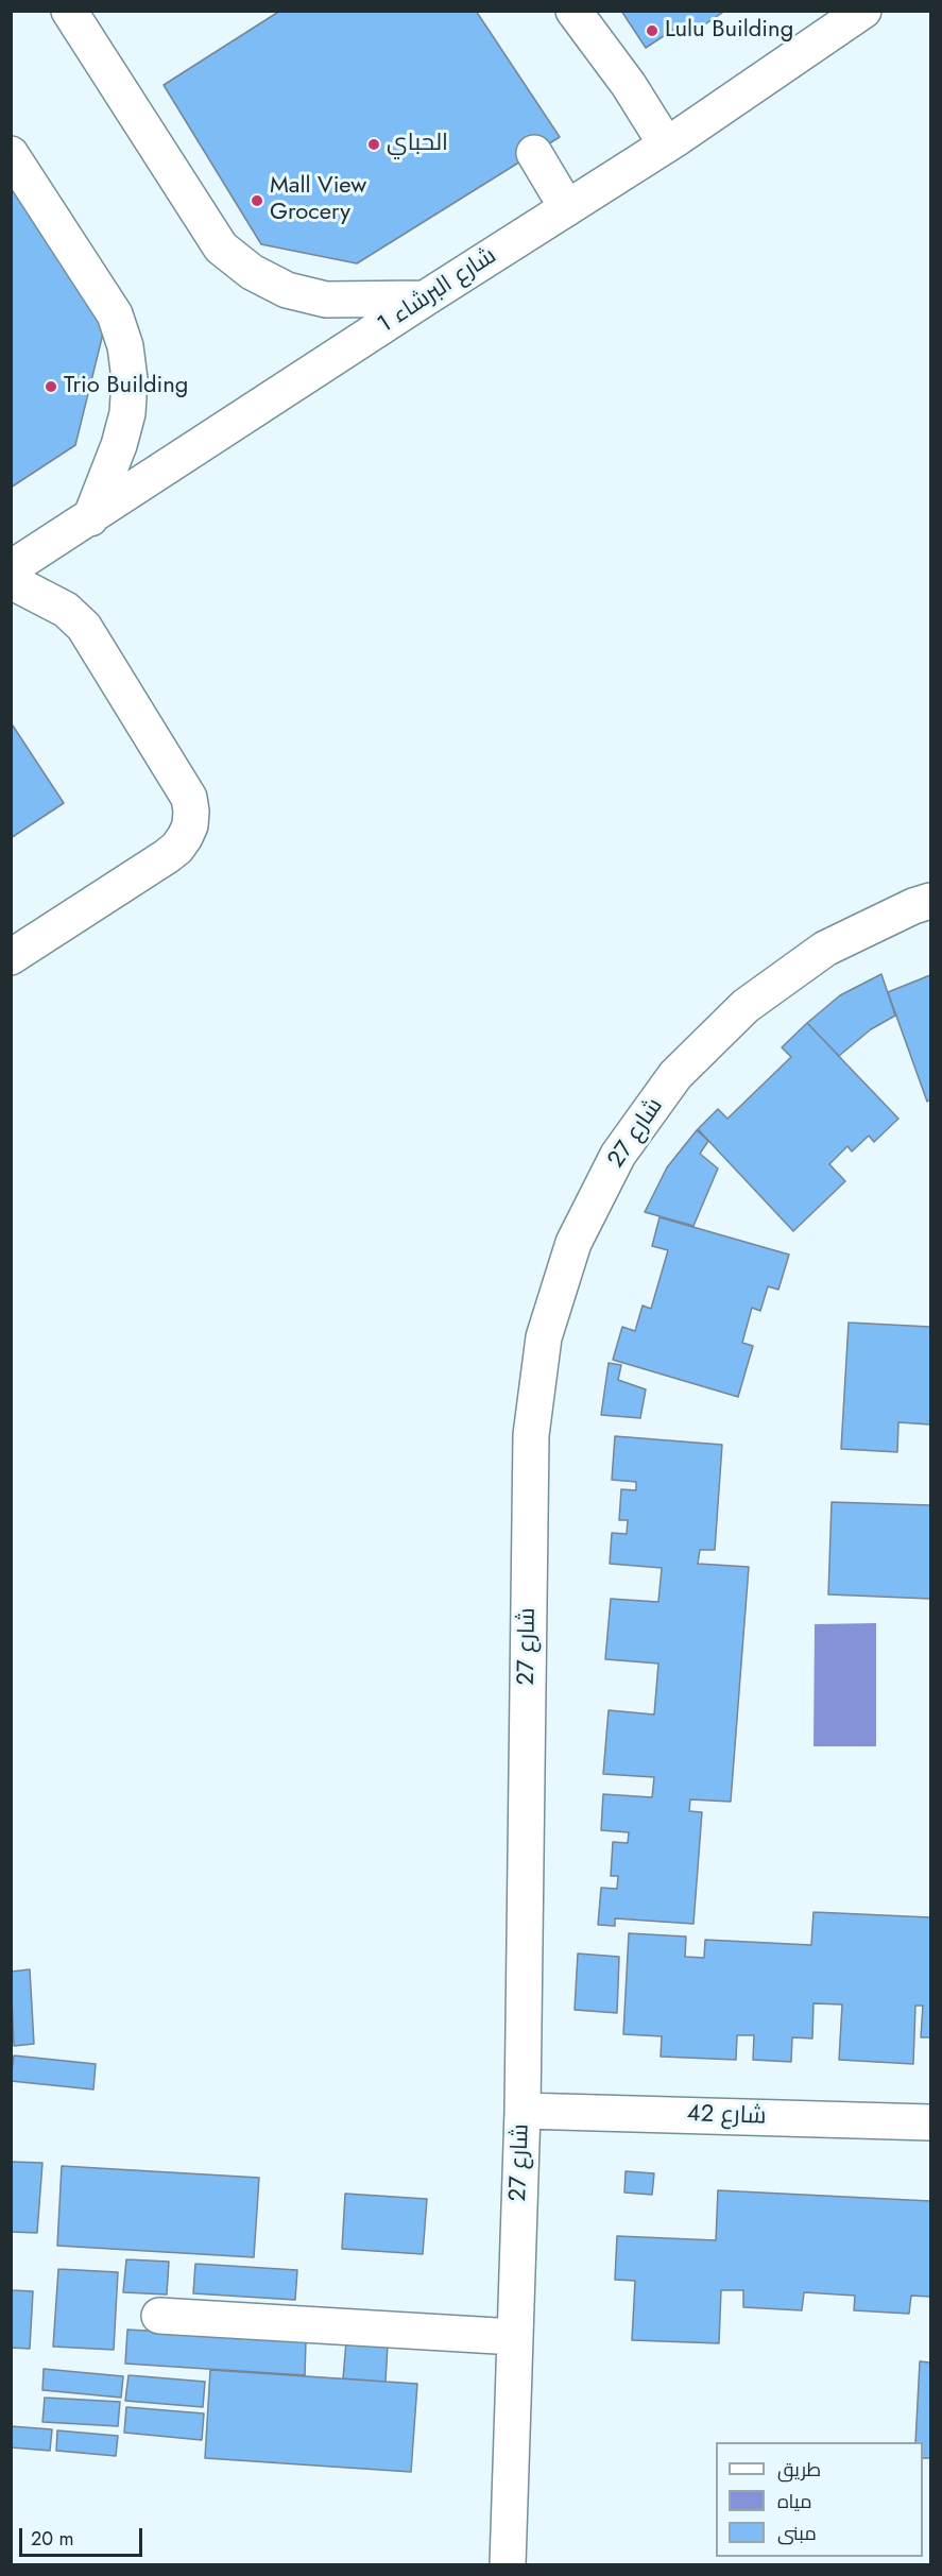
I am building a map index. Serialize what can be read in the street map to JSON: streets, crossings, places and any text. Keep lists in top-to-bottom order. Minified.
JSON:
{"streets":{"street":["شارع البرشاء 1","شارع 27","شارع 42"]},"crossings":[["شارع 27","شارع 42"]],"places":["Lulu Building","الحباي","Mall View Grocery","Trio Building"],"legend":["طريق","مياه","مبنى"],"scale_bar":"20 m"}
